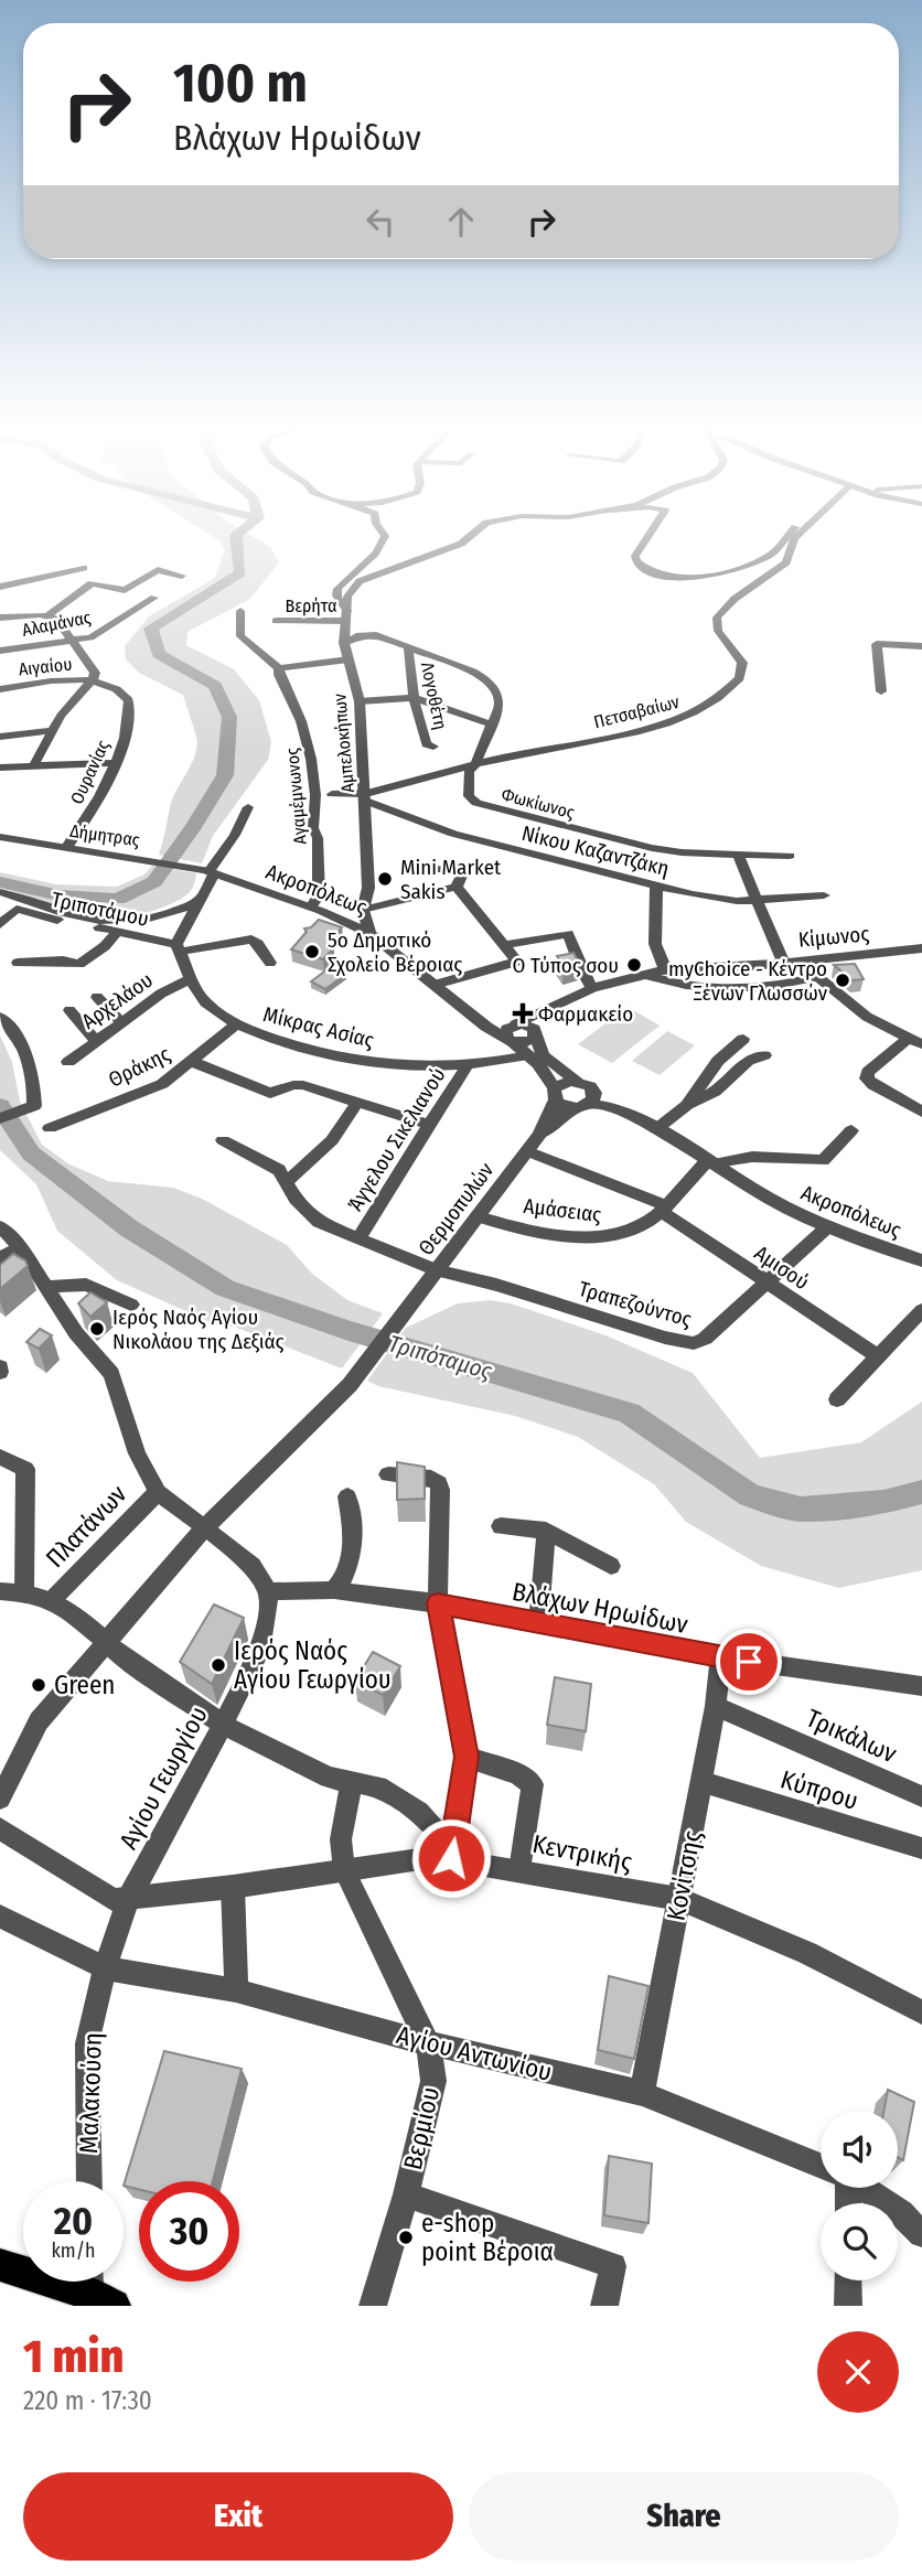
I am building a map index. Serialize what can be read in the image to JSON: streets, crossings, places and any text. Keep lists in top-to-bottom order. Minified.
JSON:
{"streets":{"street":["Βερήτα","Αλαμάνας","Αιγαίου","Λογοθέτη","Πετσαβαίων","Αμπελοκήπων","Ουρανίας","Αγαμέμνωνος","Φωκίωνος","Δήμητρας","Νίκου Καζαντζάκη","Ακροπόλεως","Τριποτάμου","Κίμωνος","Αρχελάου","Μίκρας Ασίας","Θράκης","Άγγελου Σικελιανού","Θερμοπυλών","Αμάσειας","Αμισού","Τραπεζούντος","Πλατάνων","Βλάχων Ηρωίδων","Τρικάλων","Αγίου Γεωργίου","Κύπρου","Κεντρικής","Κονίτσης","Αγίου Αντωνίου","Μαλακούση","Βερμίου"]},"crossings":[["Βερήτα","Αμπελοκήπων"],["Αιγαίου","Ουρανίας"],["Λογοθέτη","Φωκίωνος"],["Πετσαβαίων","Αμπελοκήπων"],["Πετσαβαίων","Φωκίωνος"],["Πετσαβαίων","Νίκου Καζαντζάκη"],["Αμπελοκήπων","Φωκίωνος"],["Αμπελοκήπων","Νίκου Καζαντζάκη"],["Ουρανίας","Δήμητρας"],["Αγαμέμνωνος","Ακροπόλεως"],["Δήμητρας","Ακροπόλεως"],["Ακροπόλεως","Κίμωνος"],["Ακροπόλεως","Μίκρας Ασίας"],["Ακροπόλεως","Θερμοπυλών"],["Ακροπόλεως","Αμάσειας"],["Ακροπόλεως","Τραπεζούντος"],["Τριποτάμου","Μίκρας Ασίας"],["Αρχελάου","Μίκρας Ασίας"],["Μίκρας Ασίας","Θράκης"],["Μίκρας Ασίας","Άγγελου Σικελιανού"],["Θερμοπυλών","Αμάσειας"],["Θερμοπυλών","Αμισού"],["Θερμοπυλών","Τραπεζούντος"],["Αμάσειας","Αμισού"],["Αμισού","Τραπεζούντος"],["Βλάχων Ηρωίδων","Αγίου Γεωργίου"],["Βλάχων Ηρωίδων","Κονίτσης"],["Τρικάλων","Κονίτσης"],["Αγίου Γεωργίου","Κεντρικής"],["Αγίου Γεωργίου","Μαλακούση"],["Κύπρου","Κονίτσης"],["Κεντρικής","Κονίτσης"],["Κεντρικής","Μαλακούση"],["Κεντρικής","Βερμίου"],["Κονίτσης","Αγίου Αντωνίου"],["Αγίου Αντωνίου","Μαλακούση"],["Αγίου Αντωνίου","Βερμίου"]],"water":["Τριπόταμος"],"places":{"other":["Mini Market Sakis","5ο Δημοτικό Σχολείο Βέροιας","Ο Τύπος σου","myChoice - Κέντρο Ξένων Γλωσσών","Ιερός Ναός Αγίου Νικολάου της Δεξιάς","Ιερός Ναός Αγίου Γεωργίου","Green","e-shop point Βέροια"],"health":["Φαρμακείο"]},"page":{"turn":["100 m","Βλάχων Ηρωίδων"],"speed":"20 km/h","limit":"30","heading":["1 min","220 m · 17:30"],"buttons":["Exit","Share"]}}
